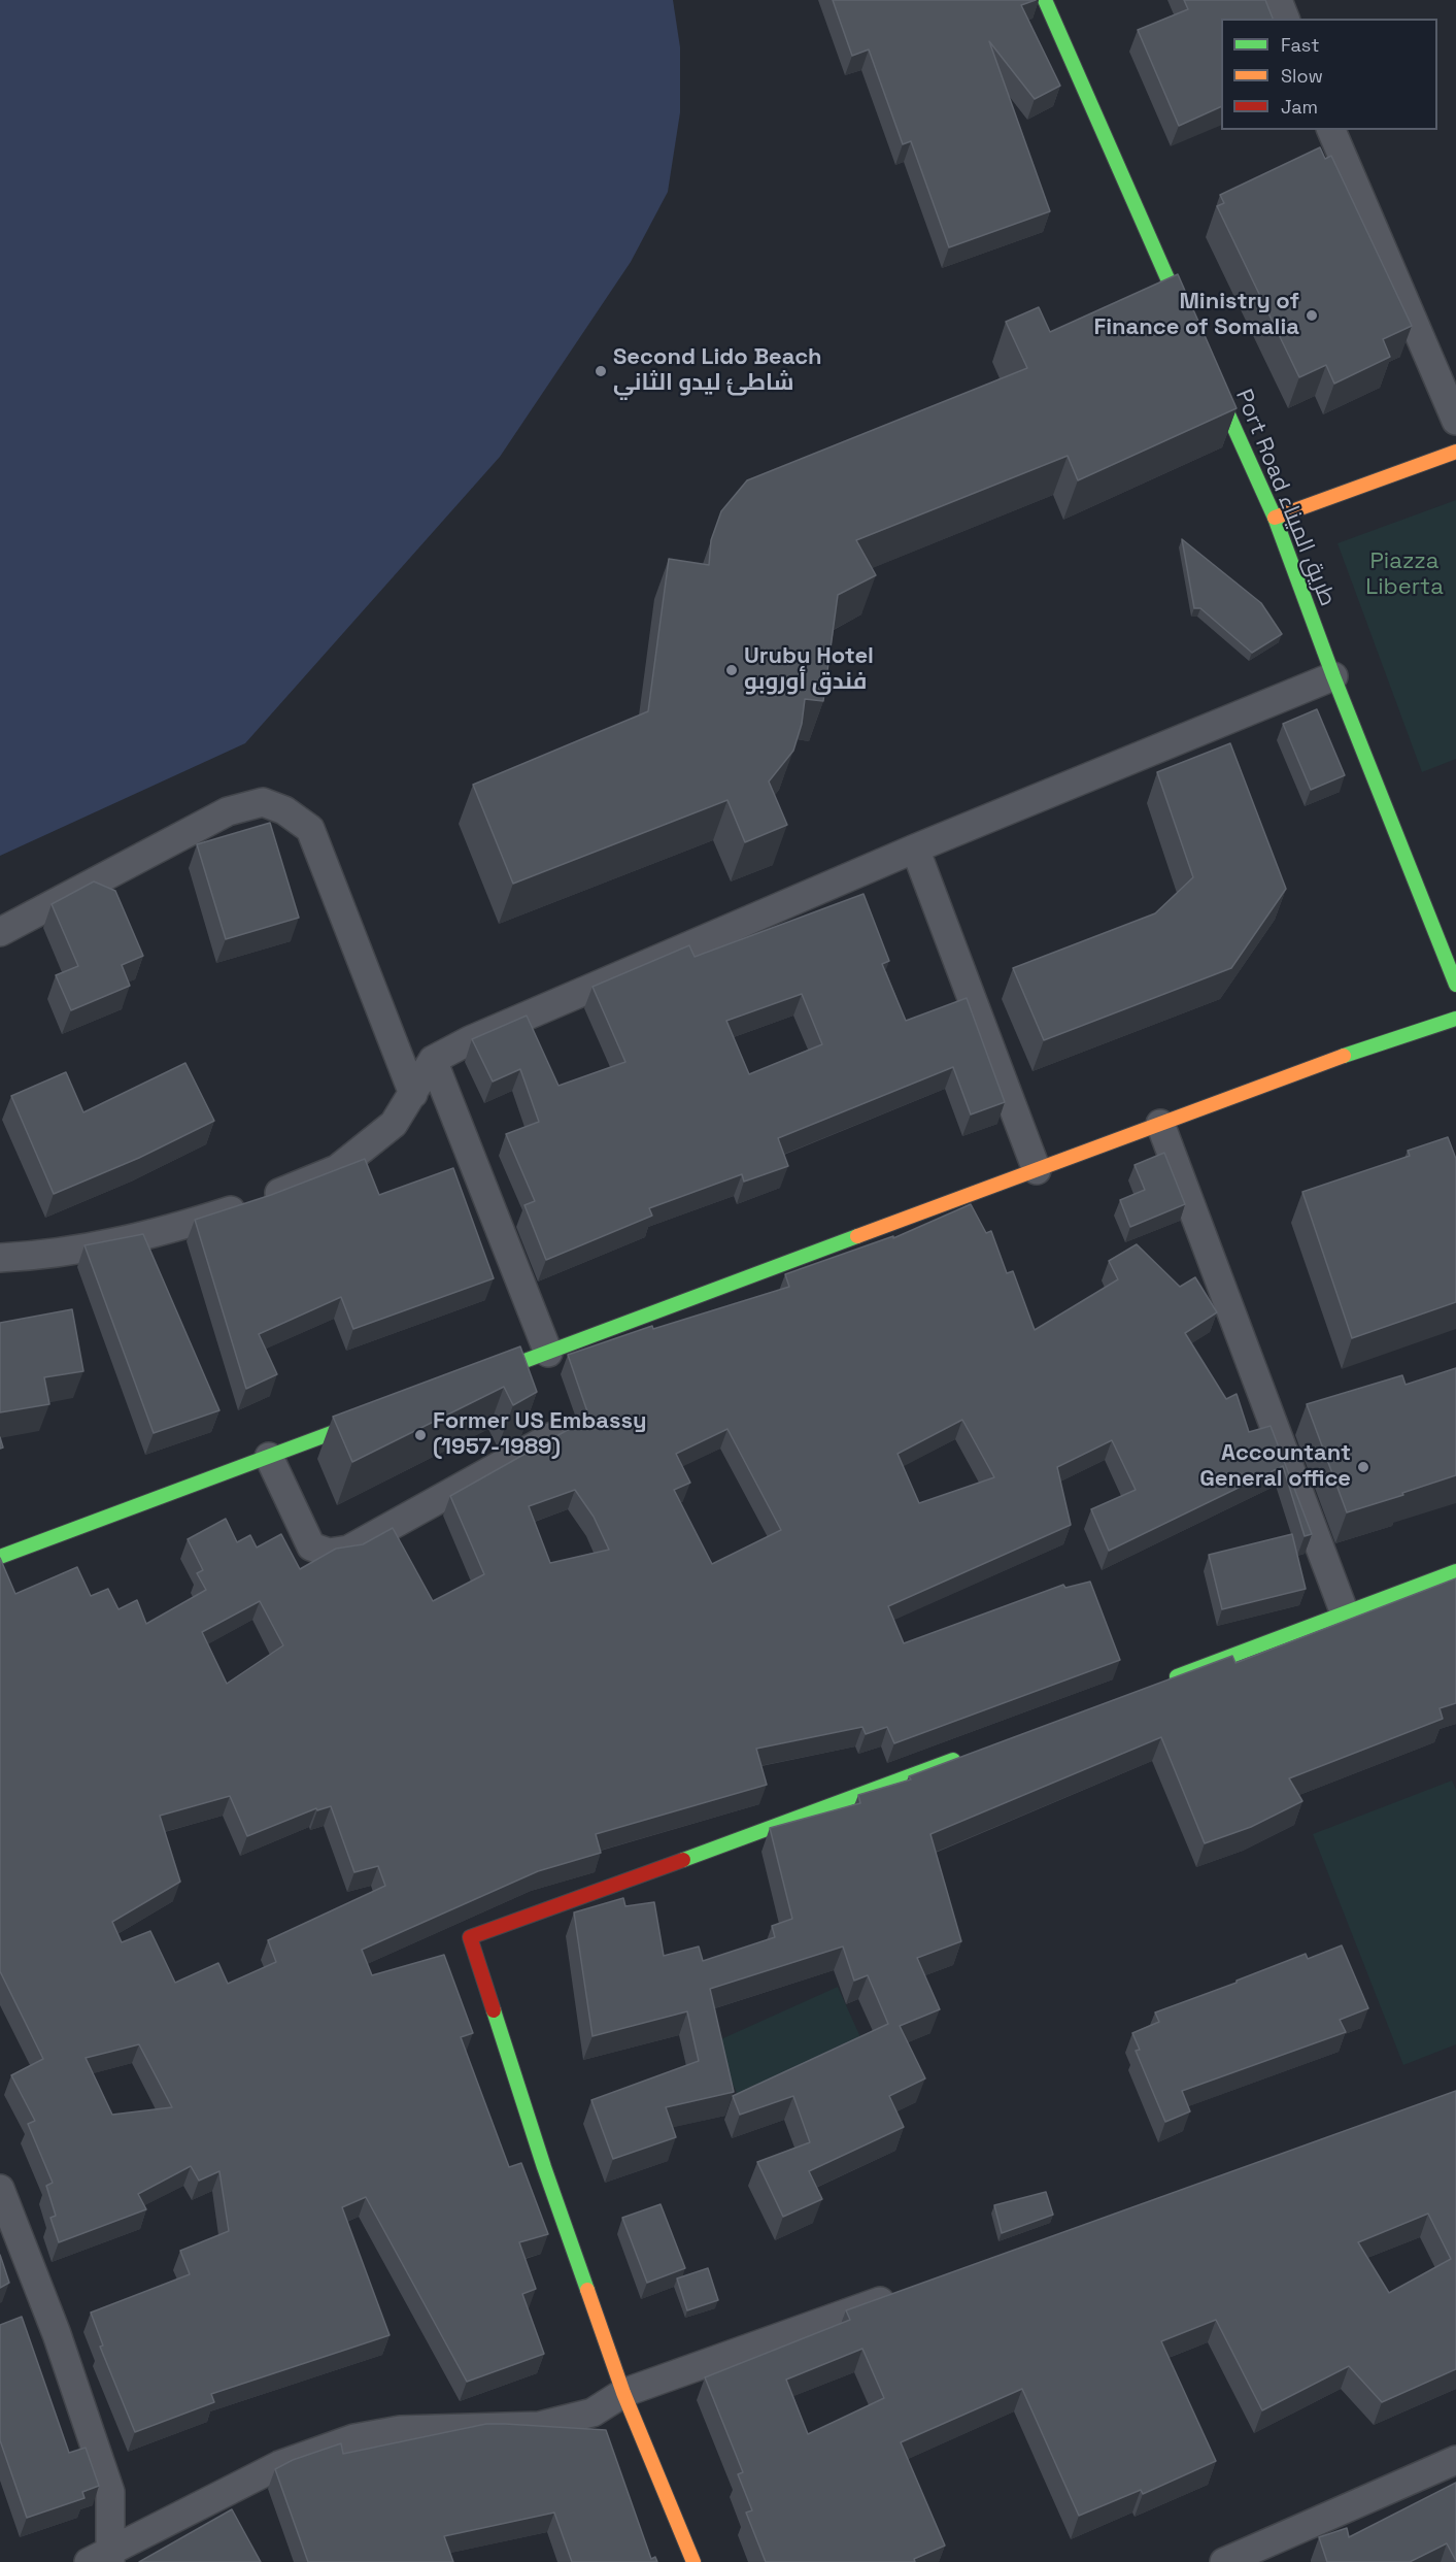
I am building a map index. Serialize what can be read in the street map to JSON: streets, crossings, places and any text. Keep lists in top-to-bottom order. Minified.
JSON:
{"streets":{"main road":["Port Road طريق الميناء"]},"parks":["Piazza Liberta"],"places":["Ministry of Finance of Somalia","Second Lido Beach شاطئ ليدو الثاني","Urubu Hotel فندق أوروبو","Former US Embassy (1957-1989)","Accountant General office"],"legend":["Fast","Slow","Jam"]}
